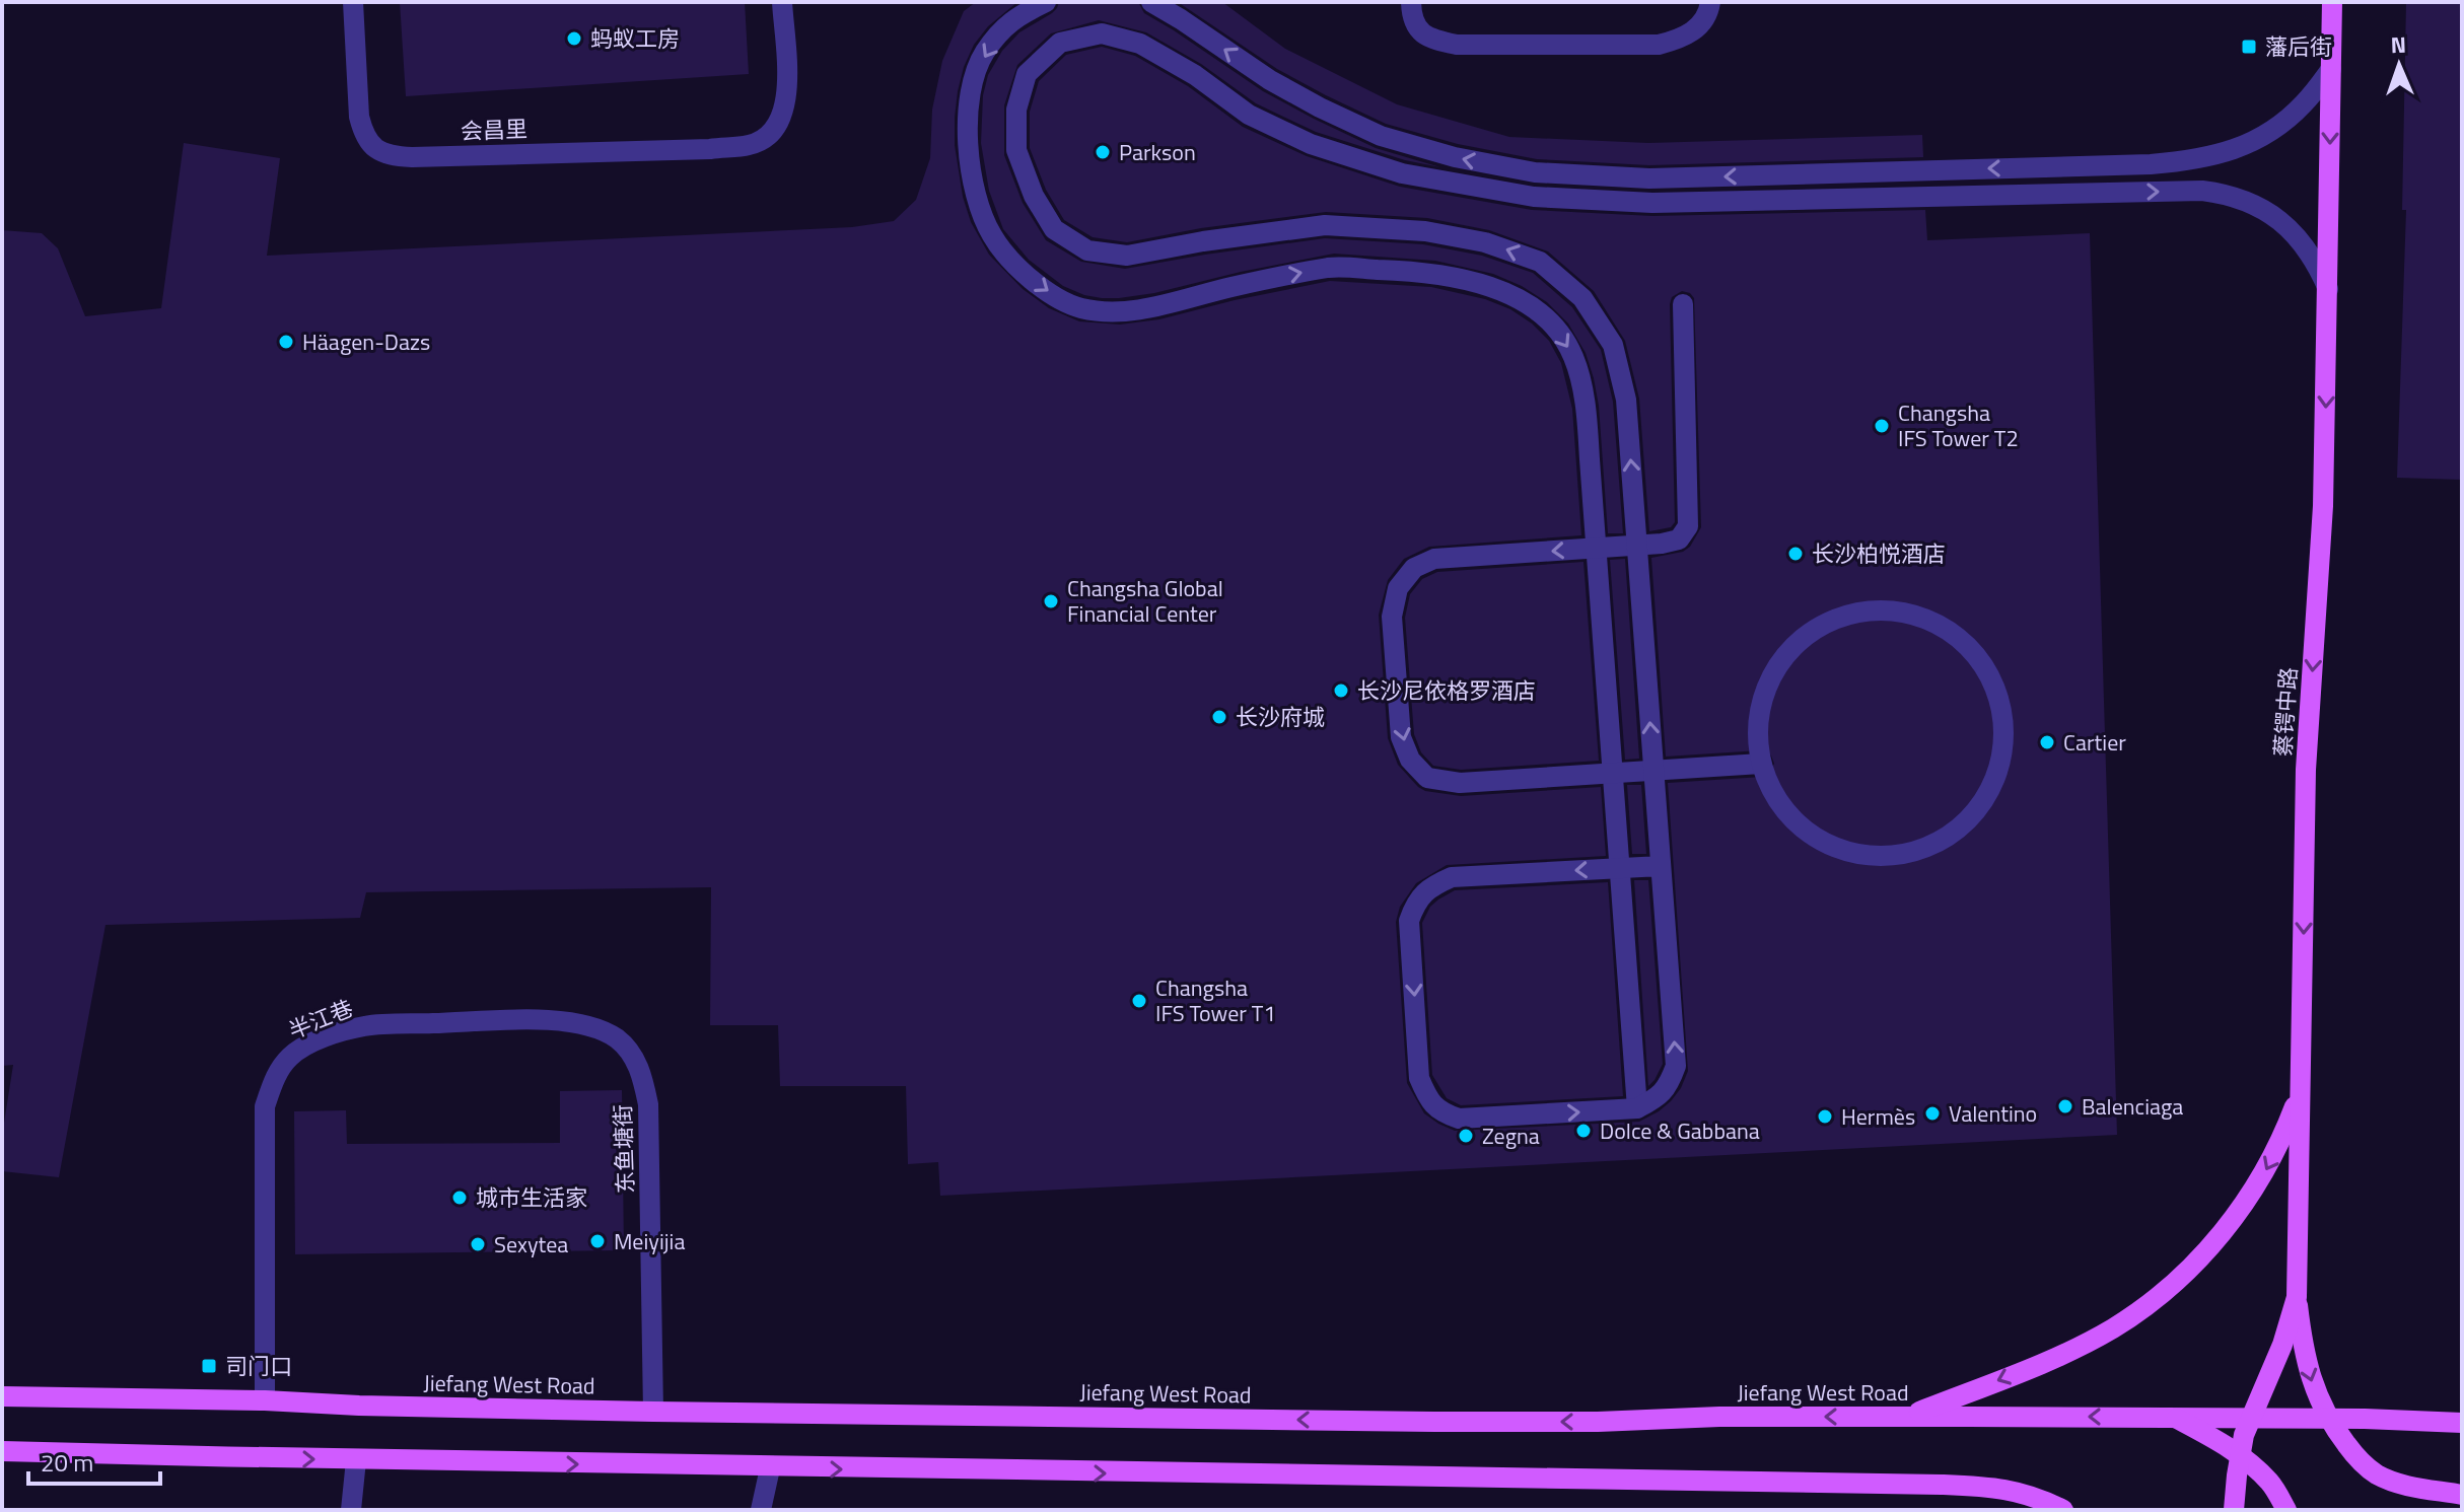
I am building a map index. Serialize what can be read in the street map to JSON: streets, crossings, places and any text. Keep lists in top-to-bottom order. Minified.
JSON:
{"streets":{"main road":["蔡锷中路","Jiefang West Road"],"street":["会昌里","半江巷","东鱼塘街"]},"crossings":[["蔡锷中路","Jiefang West Road"],["半江巷","东鱼塘街"],["半江巷","Jiefang West Road"],["东鱼塘街","Jiefang West Road"]],"one_way":["蔡锷中路"],"places":{"other":["蚂蚁工房","Parkson","Häagen-Dazs","Changsha IFS Tower T2","长沙柏悦酒店","Changsha Global Financial Center","长沙尼依格罗酒店","长沙府城","Cartier","Changsha IFS Tower T1","Balenciaga","Valentino","Hermès","Dolce & Gabbana","Zegna","城市生活家","Meiyijia","Sexytea"],"transit":["藩后街","司门口"]},"scale_bar":"20 m","north":"top"}
